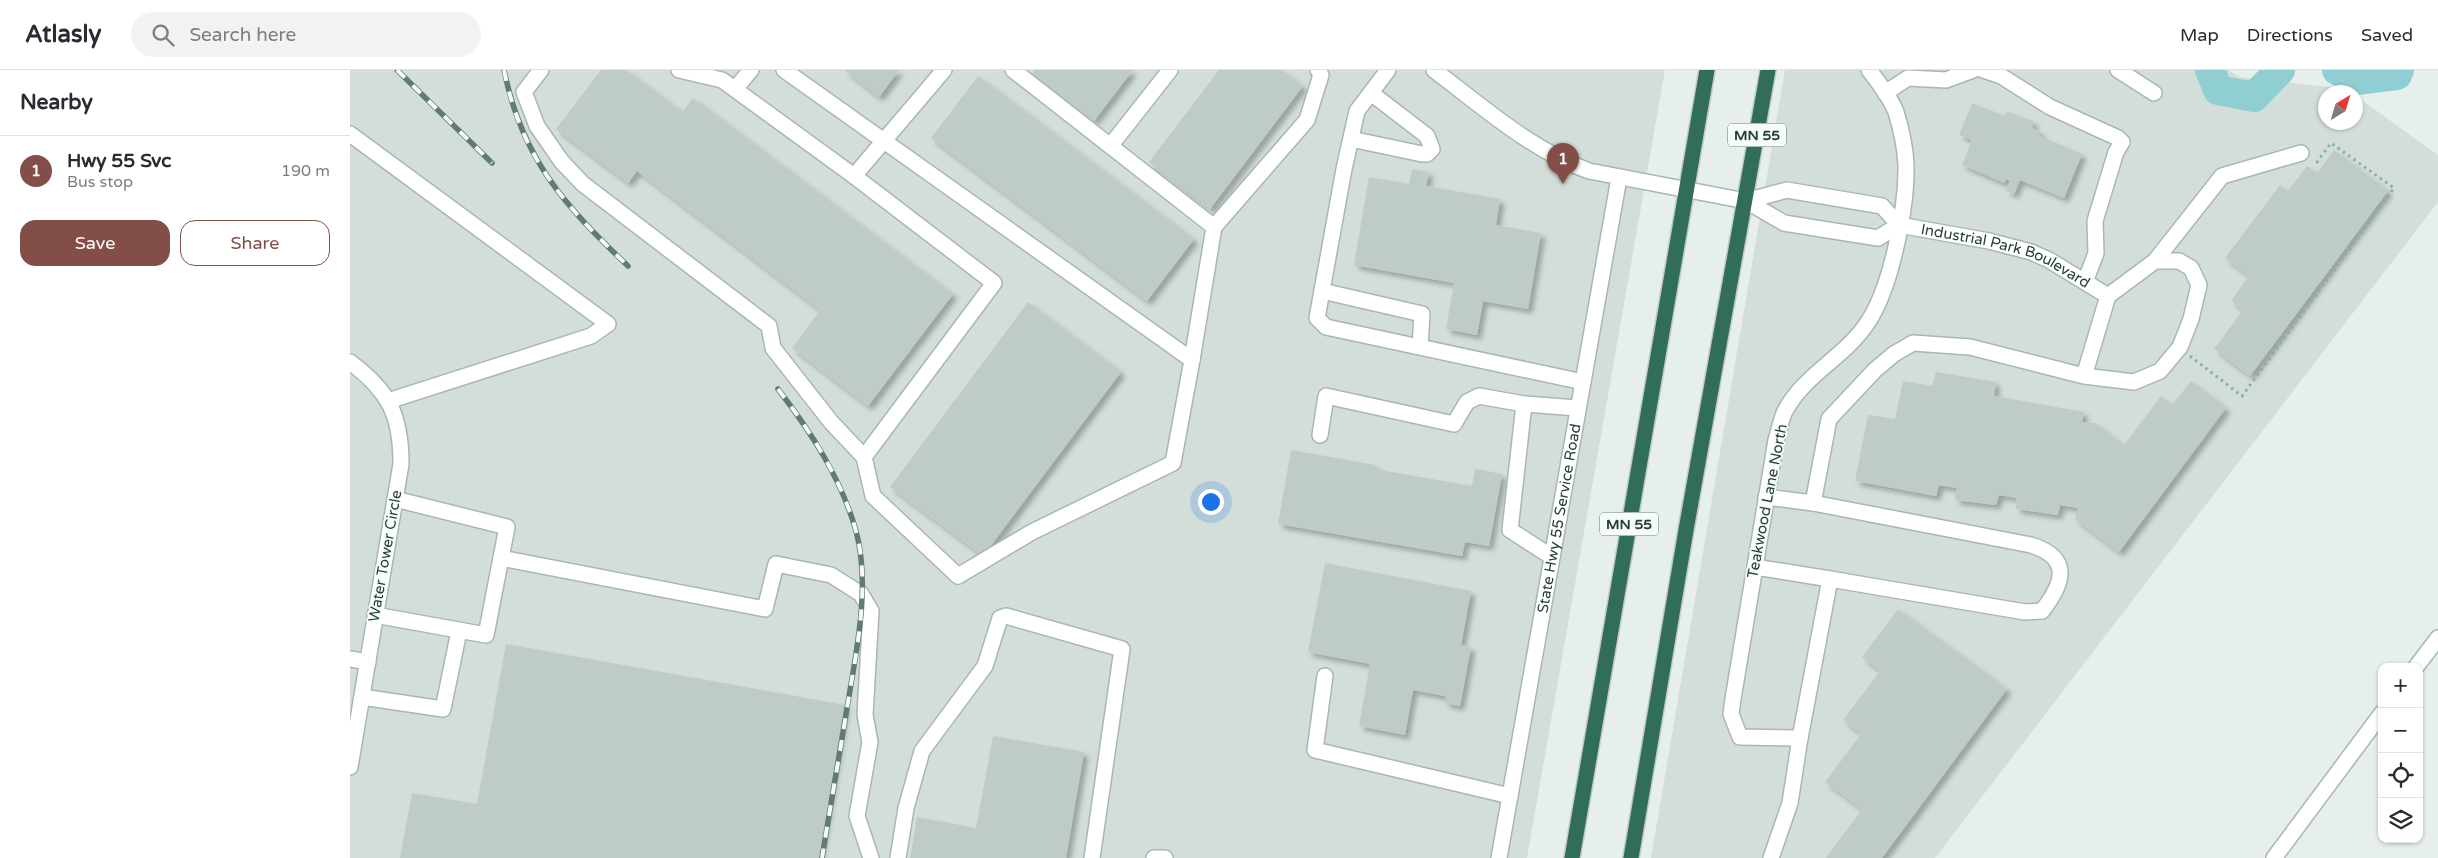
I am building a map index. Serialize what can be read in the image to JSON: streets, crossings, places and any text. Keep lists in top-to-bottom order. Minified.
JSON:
{"streets":{"highway":["MN 55"],"street":["Industrial Park Boulevard","Teakwood Lane North","State Hwy 55 Service Road","Water Tower Circle"]},"crossings":[["MN 55","Industrial Park Boulevard"],["Industrial Park Boulevard","Teakwood Lane North"],["Industrial Park Boulevard","State Hwy 55 Service Road"]],"north":"top right","page":{"header":"Atlasly","search":"Search here","nav":["Map","Directions","Saved"],"heading":"Nearby","list":[{"mark":"1","name":"Hwy 55 Svc","note":"Bus stop","value":"190 m"}],"pins":"1","buttons":["Save","Share"],"map_buttons":["+","−"]}}
